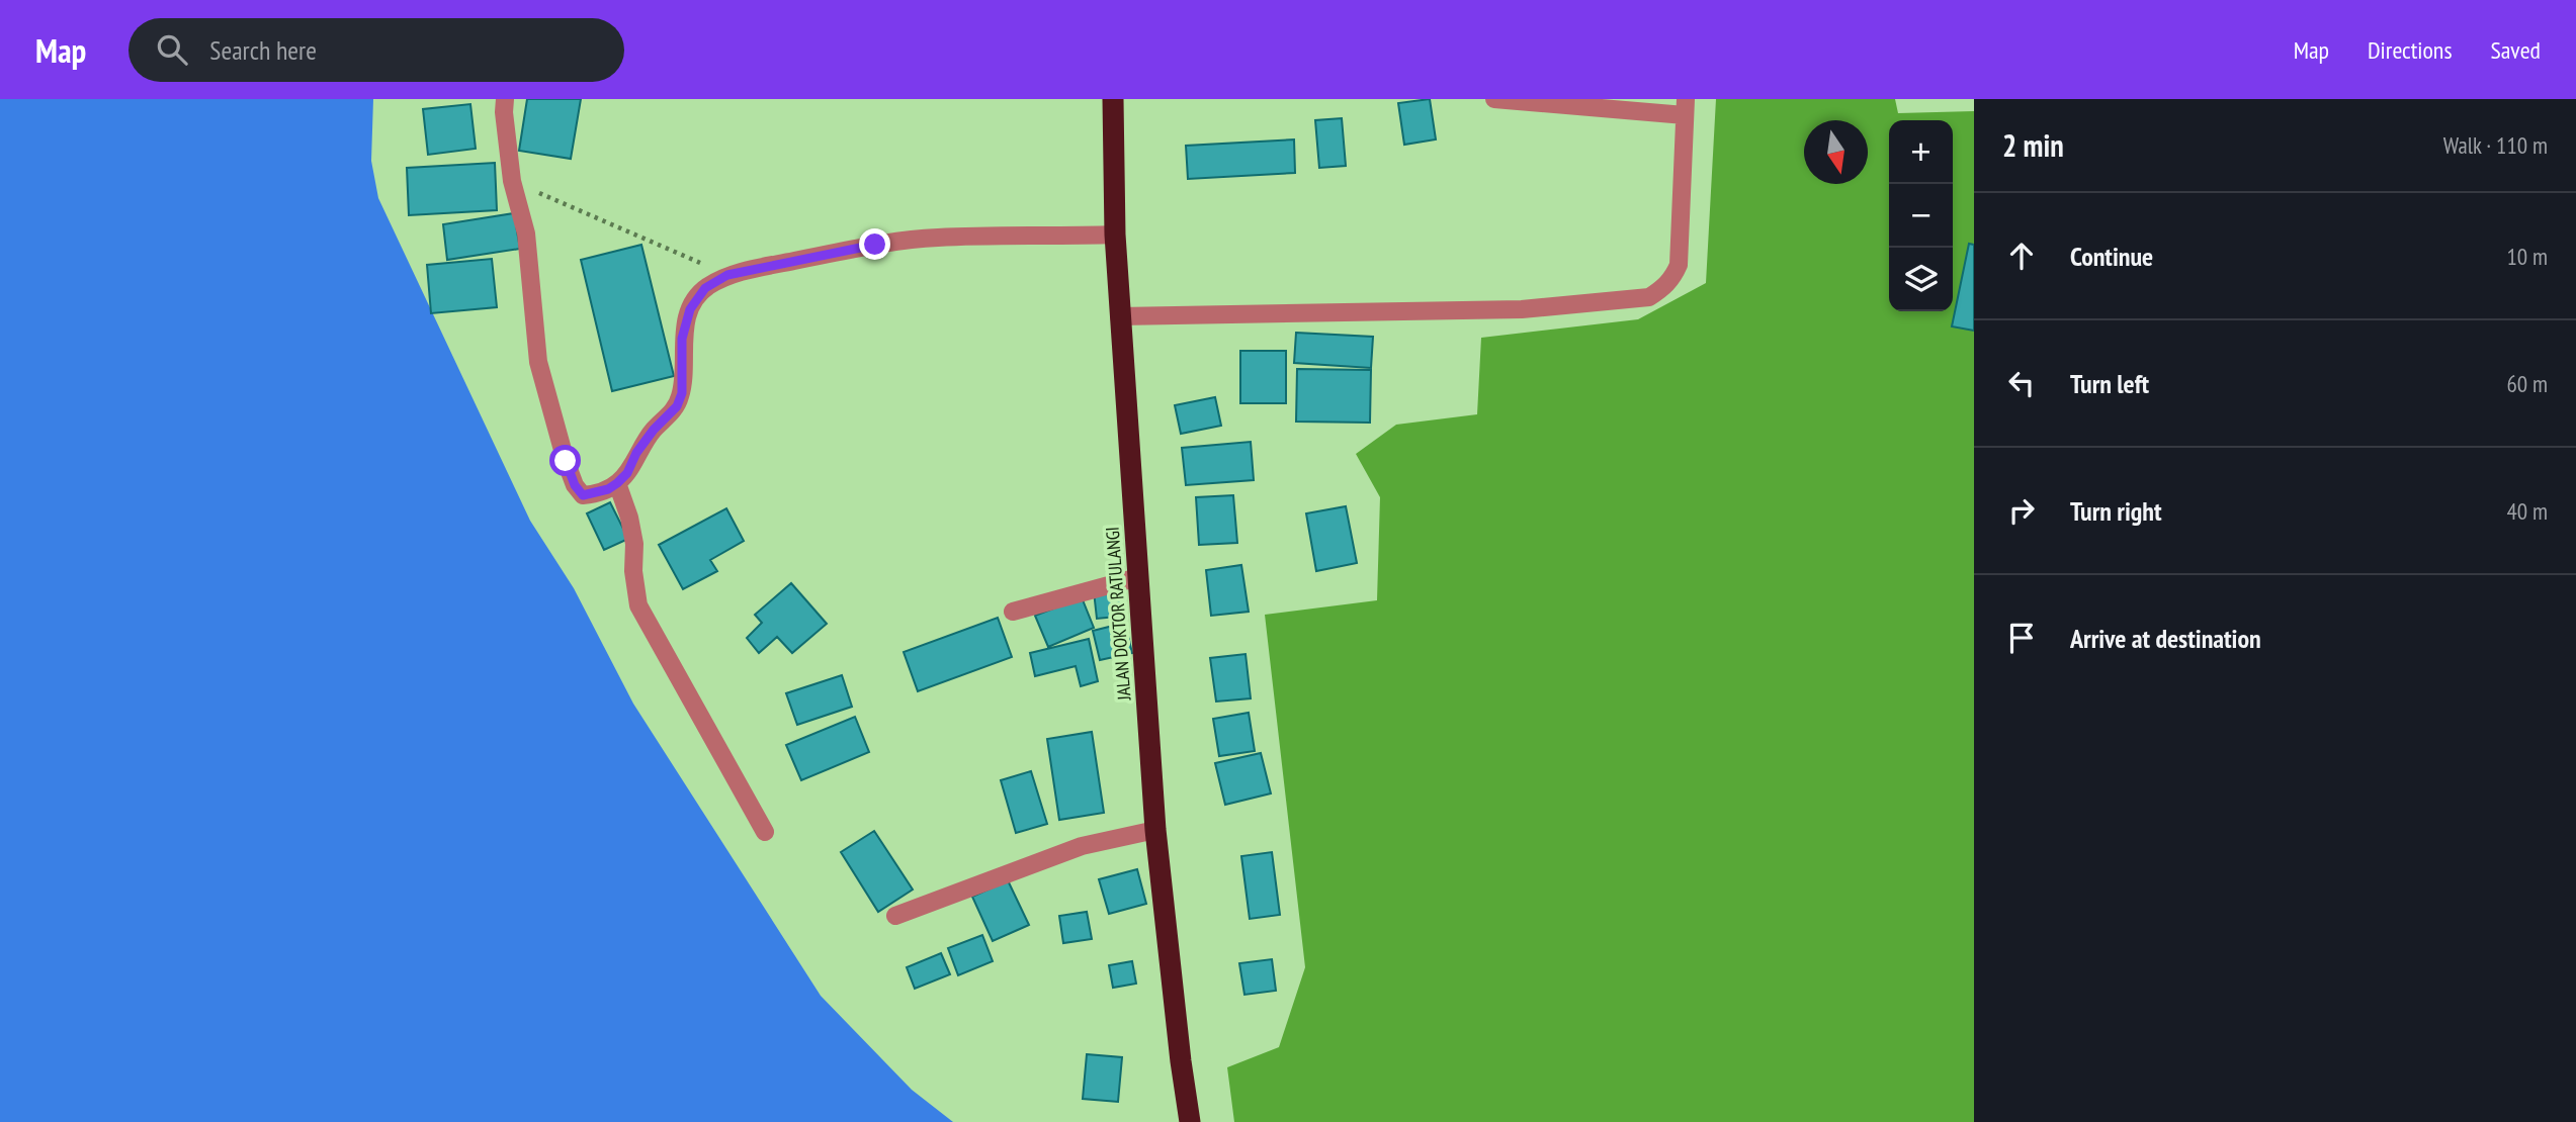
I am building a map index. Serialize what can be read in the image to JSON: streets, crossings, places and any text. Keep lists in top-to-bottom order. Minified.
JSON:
{"streets":{"highway":["JALAN DOKTOR RATULANGI"]},"north":"bottom","page":{"header":"Map","search":"Search here","nav":["Map","Directions","Saved"],"heading":["2 min","Walk · 110 m"],"map_buttons":["+","−"],"list":[["Continue","10 m"],["Turn left","60 m"],["Turn right","40 m"],"Arrive at destination"]}}
